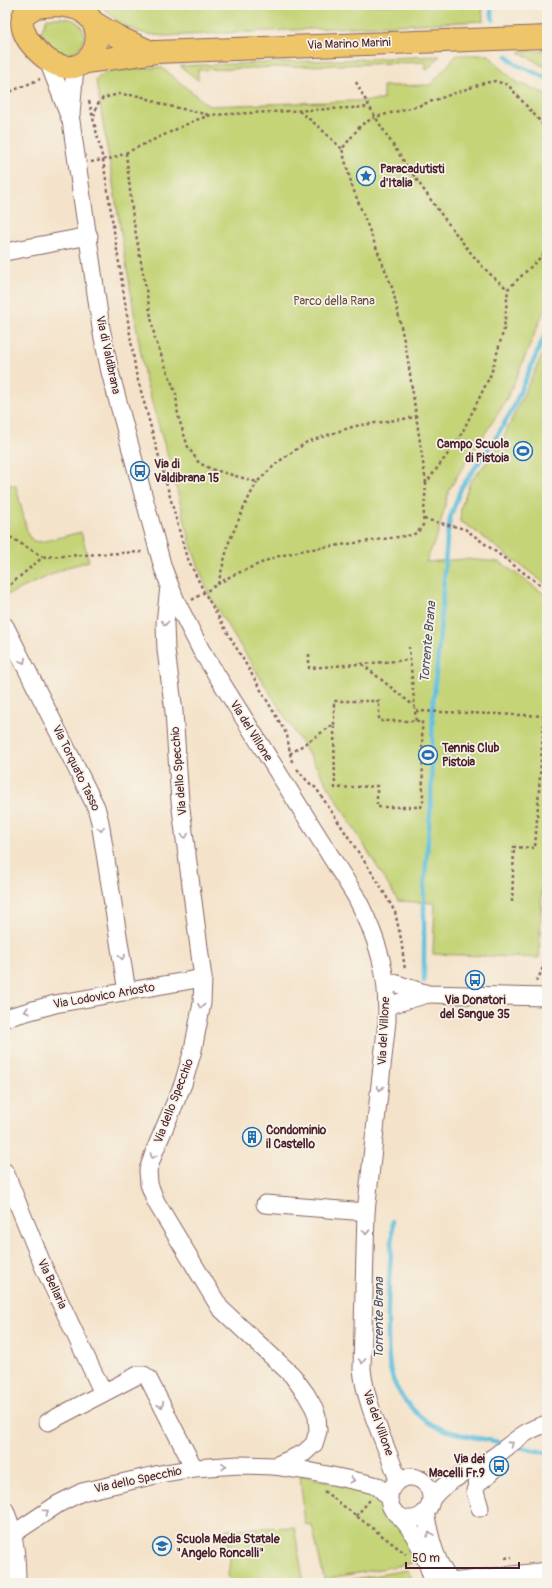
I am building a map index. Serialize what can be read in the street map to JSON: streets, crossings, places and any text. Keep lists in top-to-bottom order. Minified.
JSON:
{"streets":{"main road":["Via Marino Marini"],"street":["Via di Valdibrana","Via del Villone","Via Torquato Tasso","Via dello Specchio","Via Lodovico Ariosto","Via Bellaria"]},"crossings":[["Via Marino Marini","Via di Valdibrana"],["Via di Valdibrana","Via del Villone"],["Via di Valdibrana","Via dello Specchio"],["Via del Villone","Via dello Specchio"],["Via Torquato Tasso","Via Lodovico Ariosto"],["Via dello Specchio","Via Lodovico Ariosto"]],"one_way":["Via del Villone","Via Torquato Tasso","Via Lodovico Ariosto"],"water":["Torrente Brana"],"parks":["Parco della Rana"],"places":{"place":["Paracadutisti d'Italia"],"sports":["Campo Scuola di Pistoia","Tennis Club Pistoia"],"bus stop":["Via di Valdibrana 15","Via Donatori del Sangue 35","Via dei Macelli Fr.9"],"building":["Condominio il Castello"],"school or university":["Scuola Media Statale \"Angelo Roncalli\""]},"scale_bar":"50 m"}
